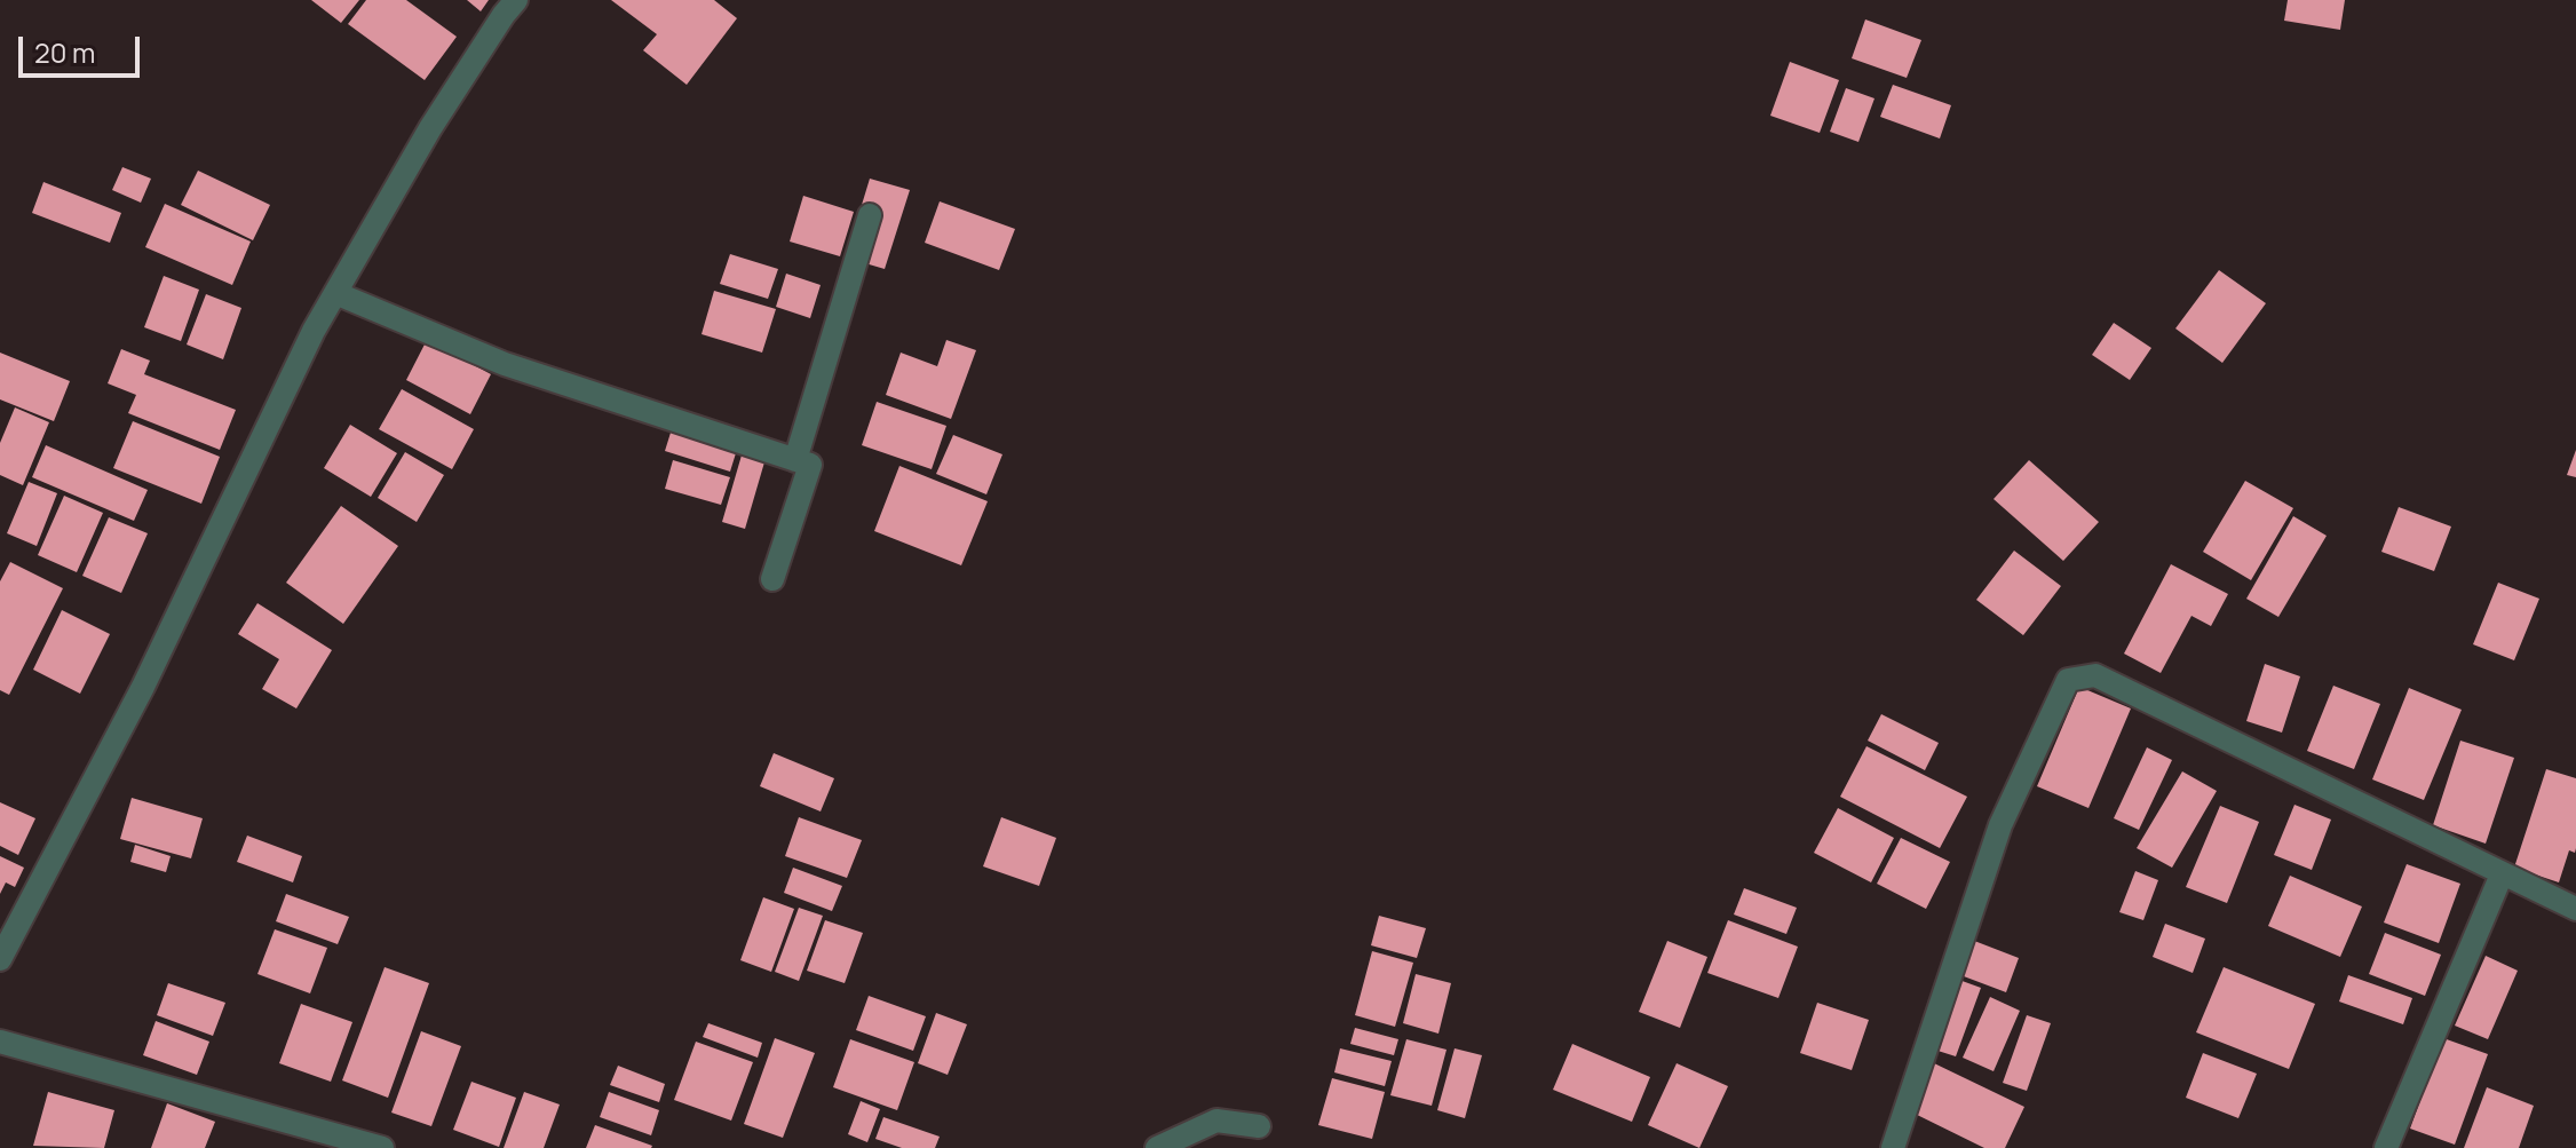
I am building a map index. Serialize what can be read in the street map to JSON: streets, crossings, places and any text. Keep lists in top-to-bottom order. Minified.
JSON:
{"scale_bar":"20 m"}
